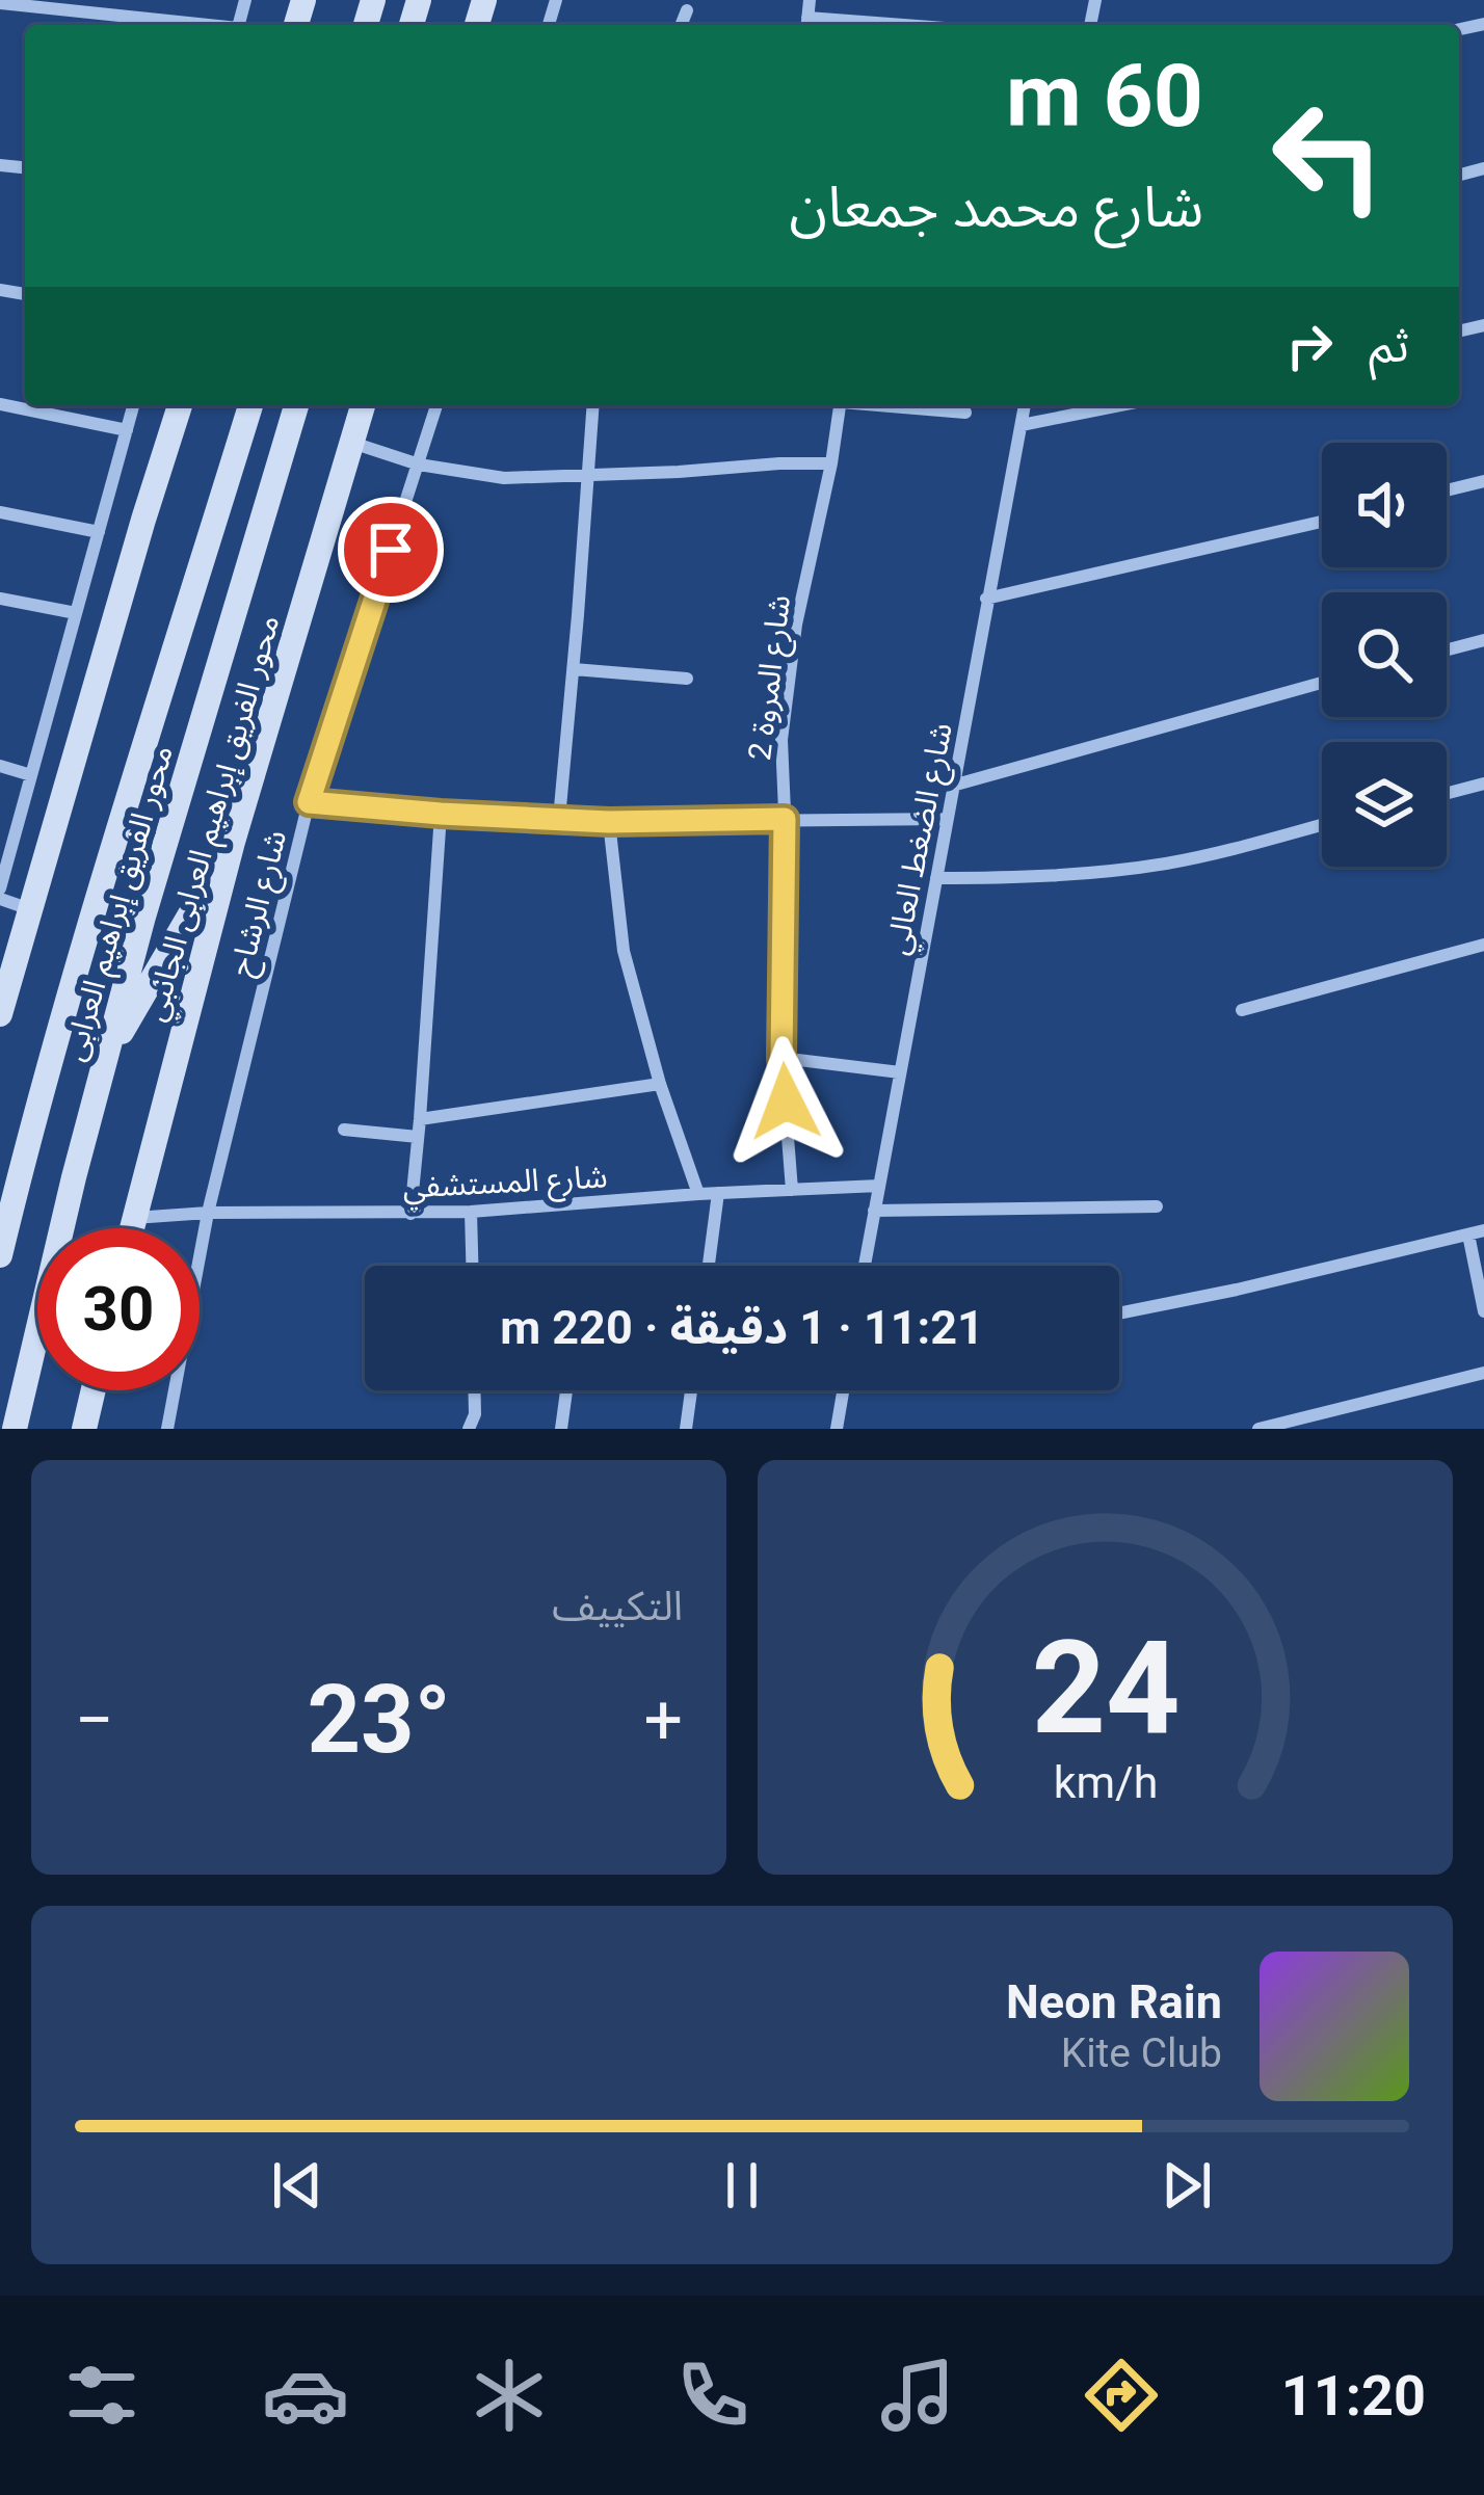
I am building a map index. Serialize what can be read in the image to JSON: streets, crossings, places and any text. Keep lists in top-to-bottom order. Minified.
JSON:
{"streets":{"main road":["محور الفريق إبراهيم العرابى الجانبي","محور الفريق إبراهيم العرابى"],"street":["شارع المروة 2","شارع الضغط العالي","شارع الرشاح","شارع المستشفي"]},"crossings":[["شارع المروة 2","شارع المستشفي"],["محور الفريق إبراهيم العرابى الجانبي","شارع المستشفي"],["شارع الضغط العالي","شارع المستشفي"],["شارع الرشاح","شارع المستشفي"]],"page":{"turn":["60 m","شارع محمد جمعان"],"then":"ثم","limit":"30","trip":"11:21 · 1 دقيقة · 220 m","tile":"التكييف","heat":["−","23°","+"],"song":["Neon Rain","Kite Club"],"tabs":"11:20","gauge":["24","km/h"]}}
